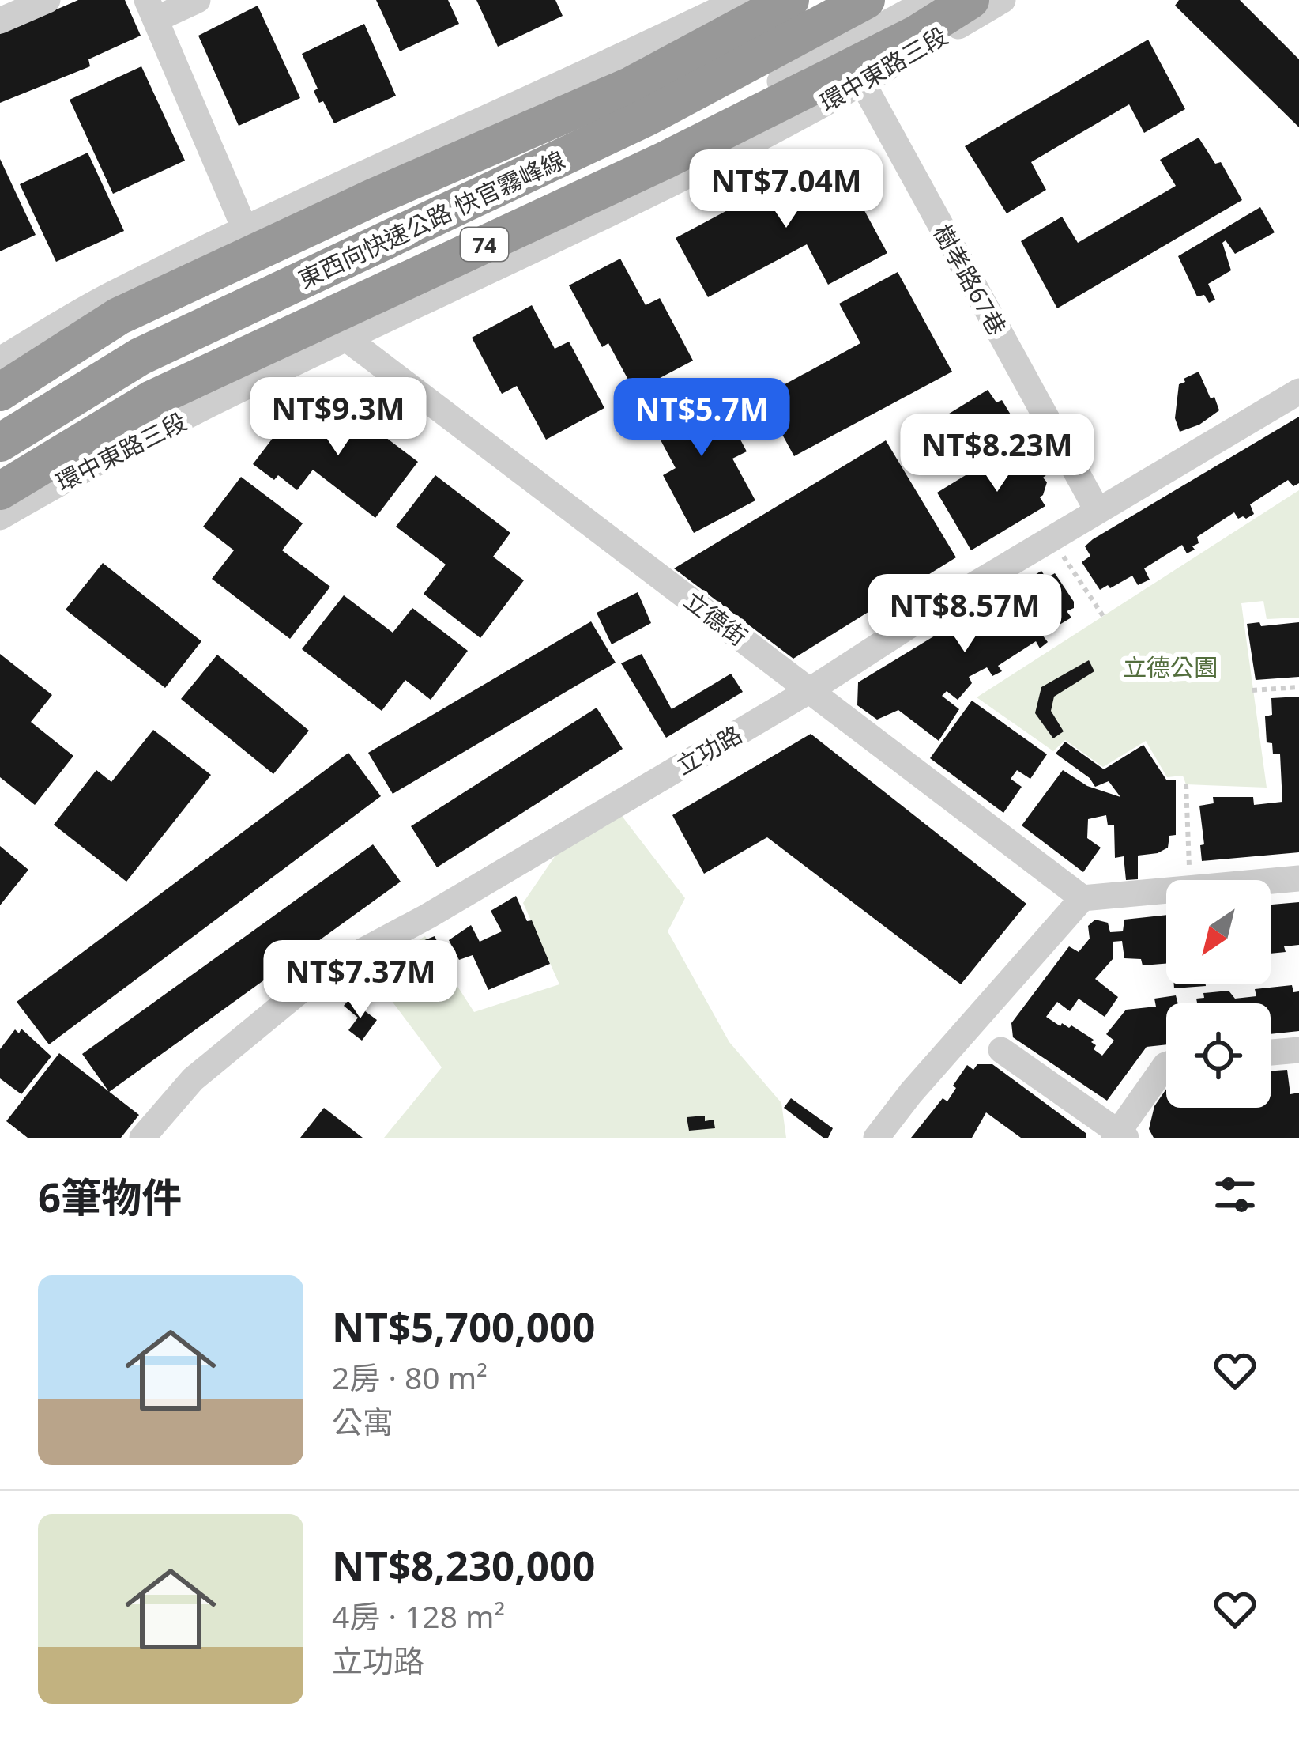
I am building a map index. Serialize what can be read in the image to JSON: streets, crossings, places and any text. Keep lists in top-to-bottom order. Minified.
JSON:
{"streets":{"highway":["東西向快速公路 快官霧峰線","74"],"street":["環中東路三段","樹孝路67巷","立德街","立功路"]},"crossings":[["環中東路三段","樹孝路67巷"],["環中東路三段","立德街"],["樹孝路67巷","立功路"],["立德街","立功路"]],"parks":["立德公園"],"north":"bottom left","page":{"price":["NT$7.04M","NT$9.3M","NT$5.7M","NT$8.23M","NT$8.57M","NT$7.37M"],"heading":"6筆物件","list":[{"name":"NT$5,700,000","note":"2房 · 80 m² · 公寓"},{"name":"NT$8,230,000","note":"4房 · 128 m² · 立功路"}]}}
